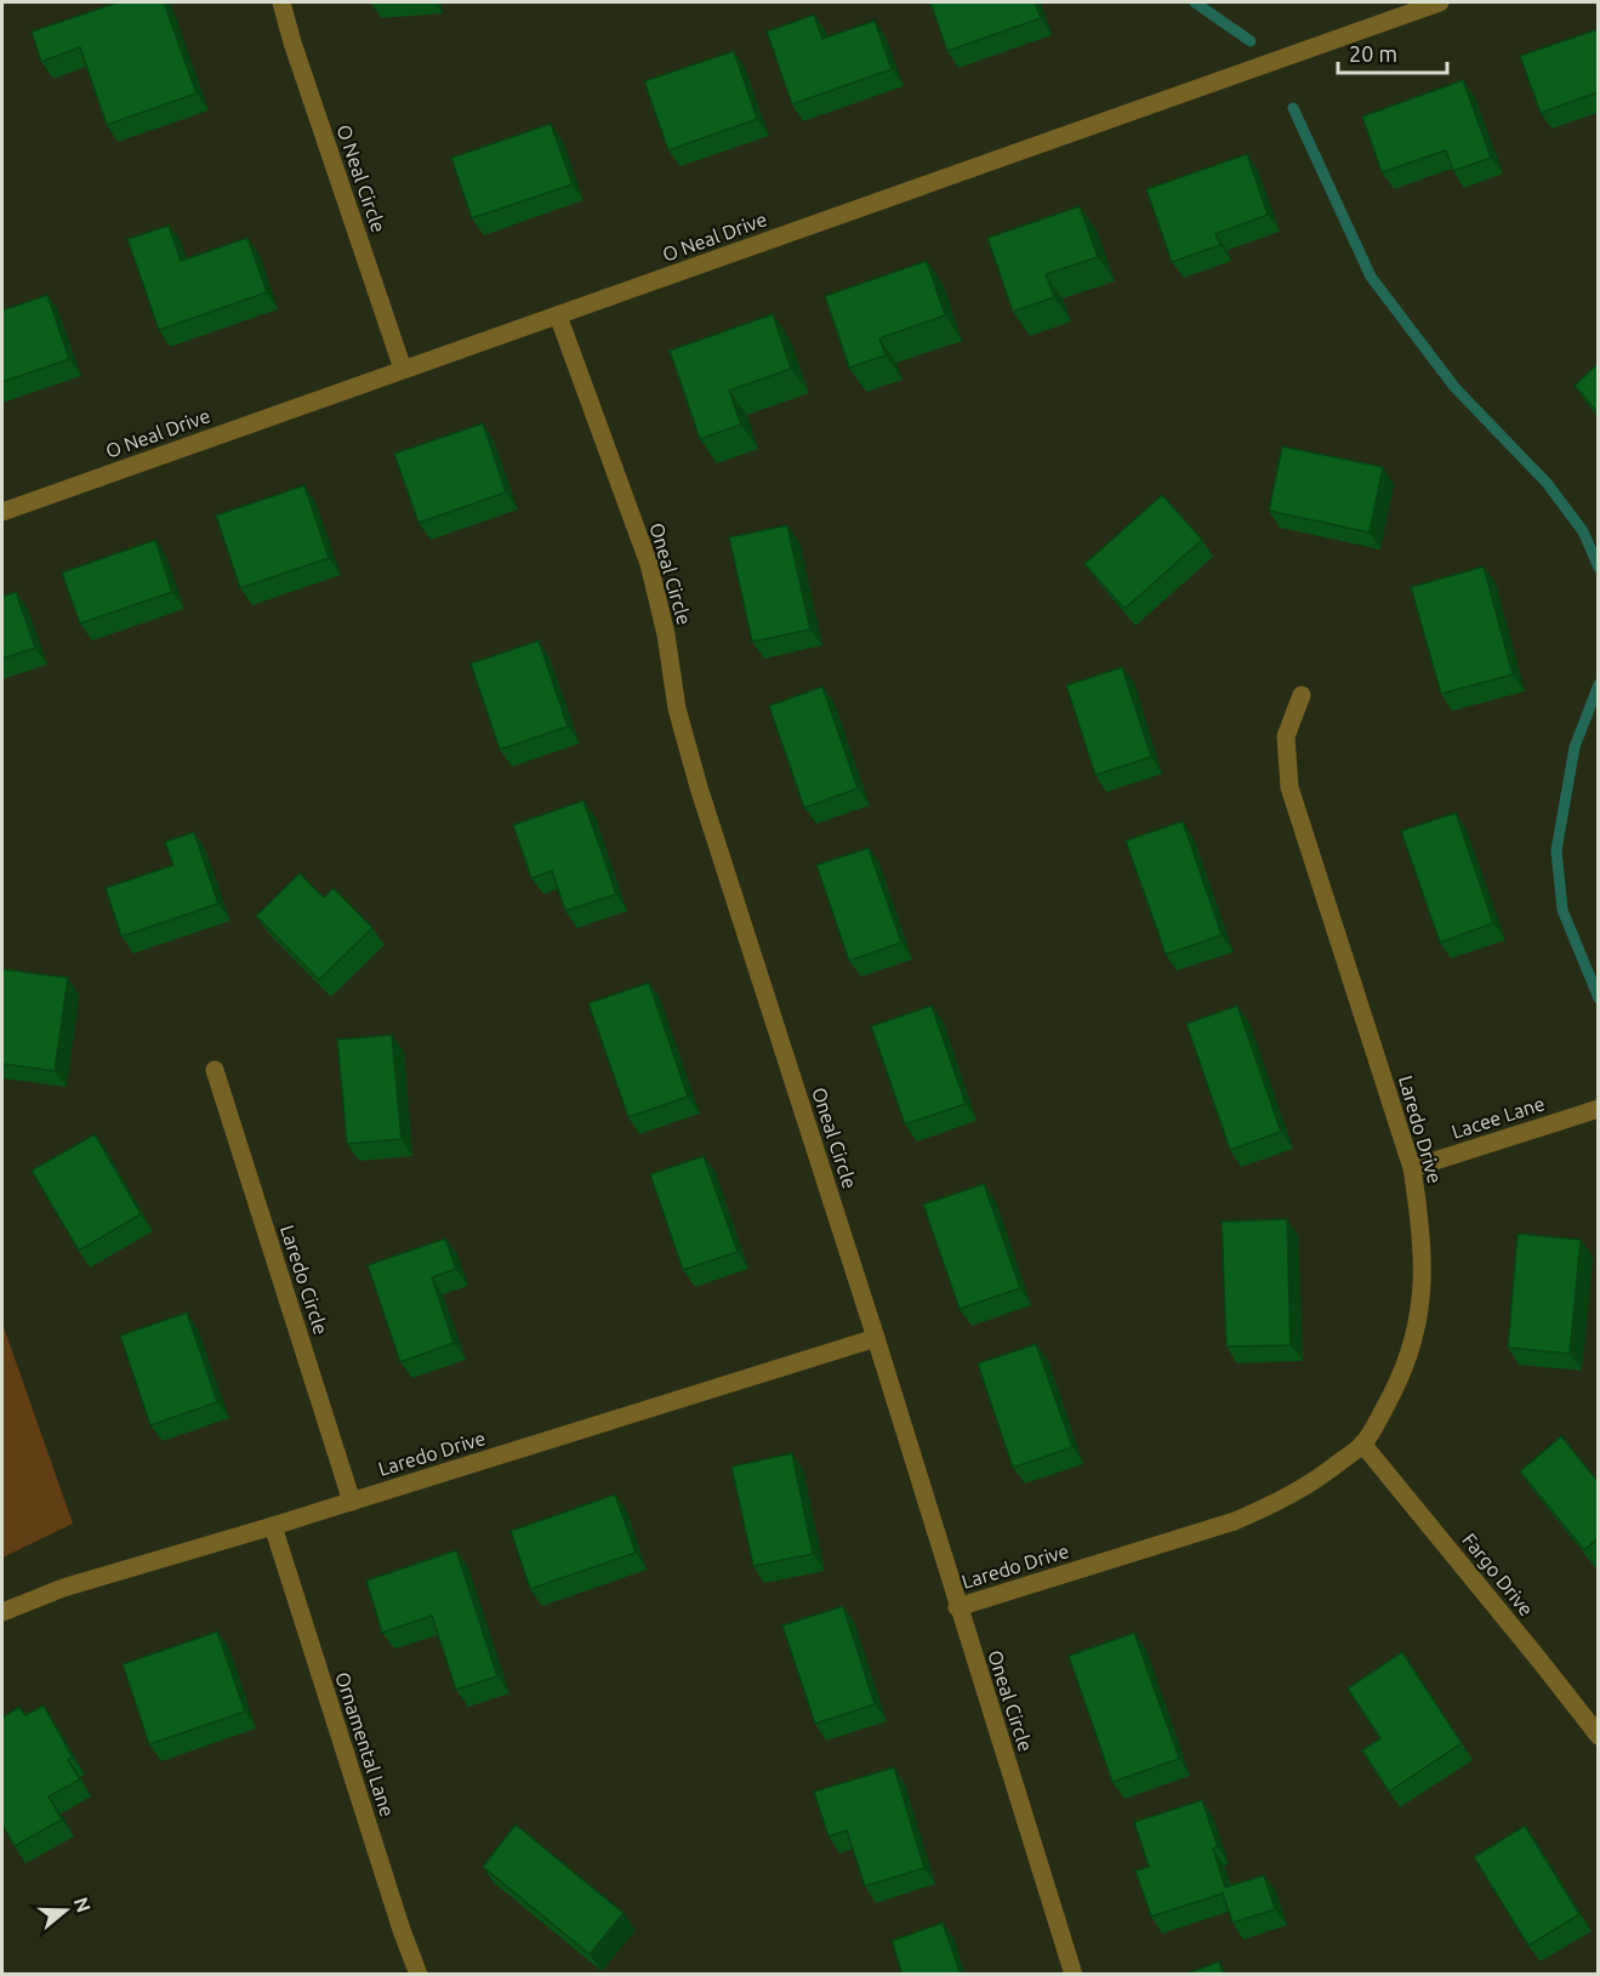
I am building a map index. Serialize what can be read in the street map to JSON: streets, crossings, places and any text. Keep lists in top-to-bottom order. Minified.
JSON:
{"streets":{"street":["O Neal Circle","O Neal Drive","Oneal Circle","Lacee Lane","Laredo Drive","Laredo Circle","Fargo Drive","Ornamental Lane"]},"crossings":[["O Neal Circle","O Neal Drive"],["O Neal Drive","Oneal Circle"],["Oneal Circle","Laredo Drive"],["Lacee Lane","Laredo Drive"],["Laredo Drive","Laredo Circle"],["Laredo Drive","Fargo Drive"],["Laredo Drive","Ornamental Lane"]],"scale_bar":"20 m","north":"right"}
